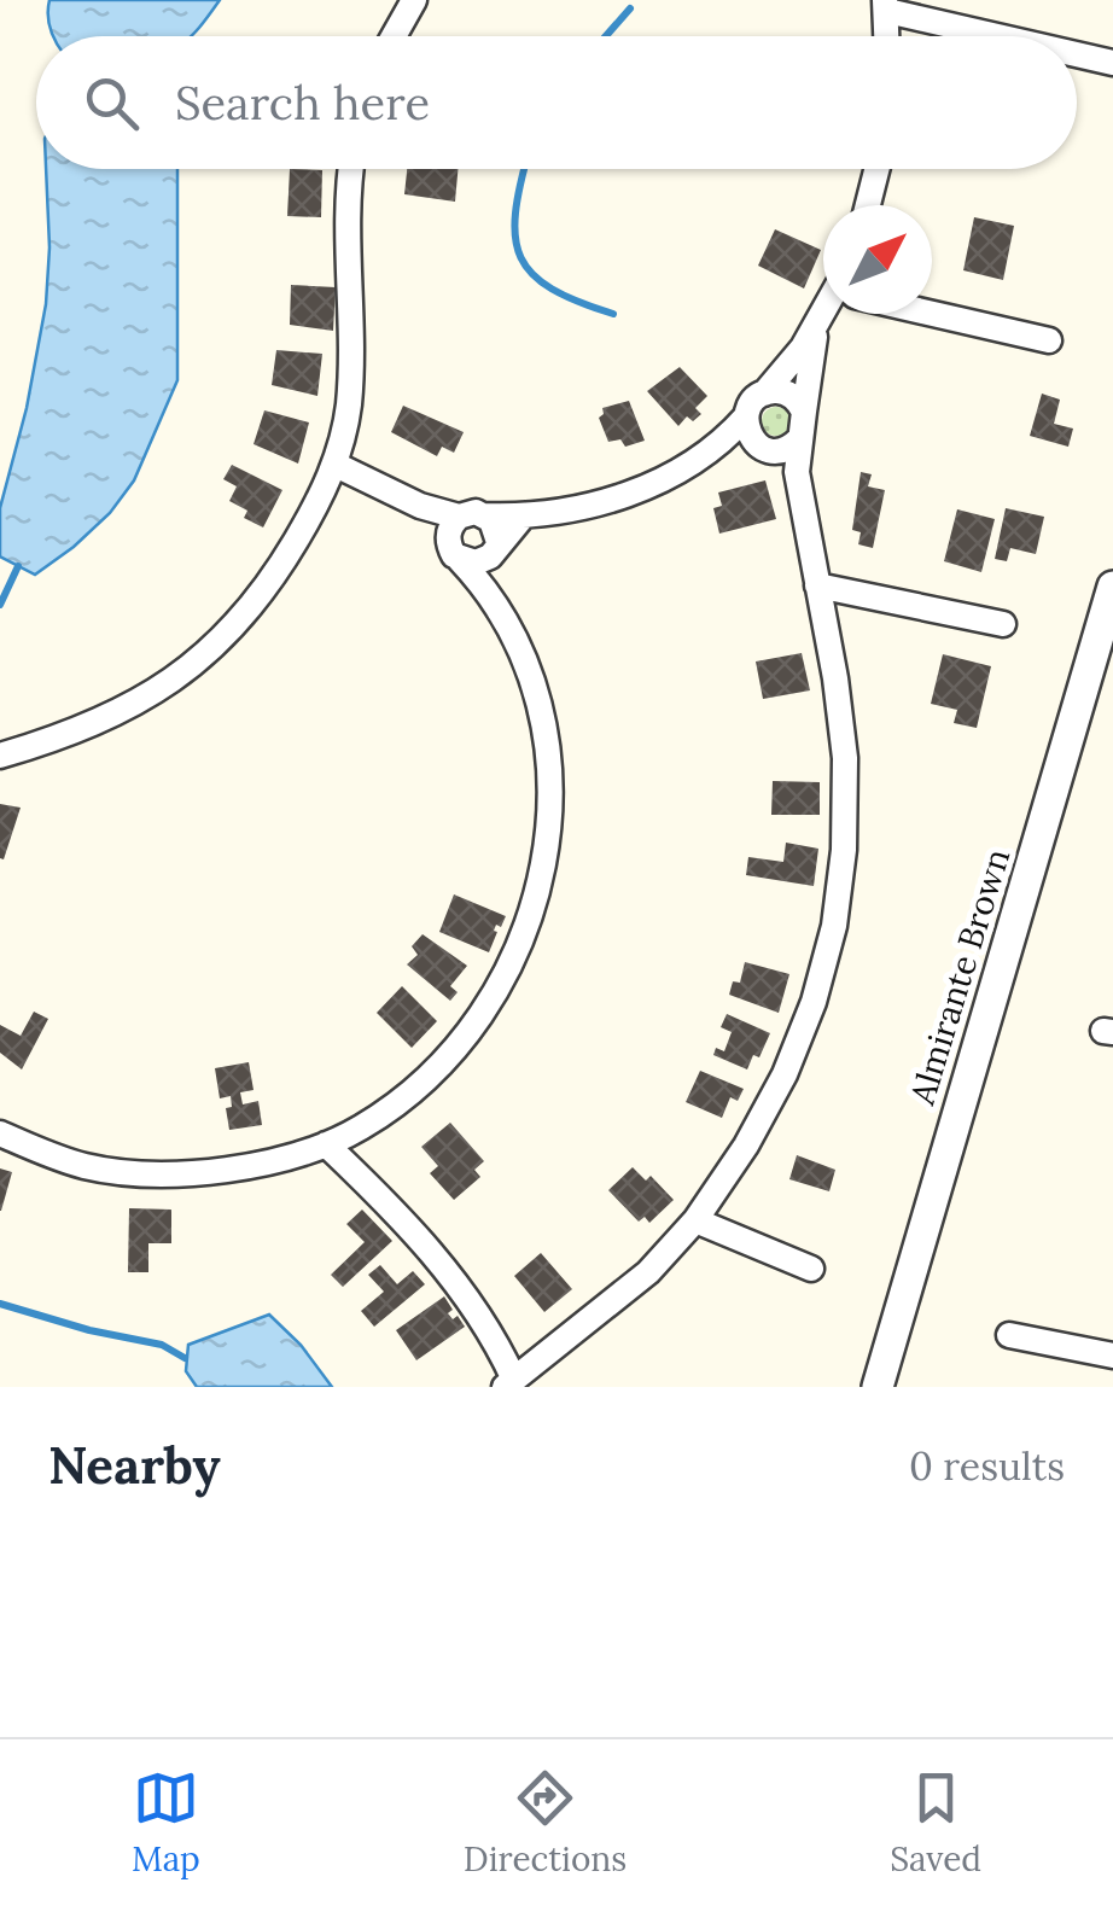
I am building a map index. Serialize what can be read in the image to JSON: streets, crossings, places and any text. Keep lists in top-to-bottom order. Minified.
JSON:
{"streets":{"street":["Almirante Brown"]},"north":"top right","page":{"search":"Search here","heading":["Nearby","0 results"],"nav":["Map","Directions","Saved"]}}
